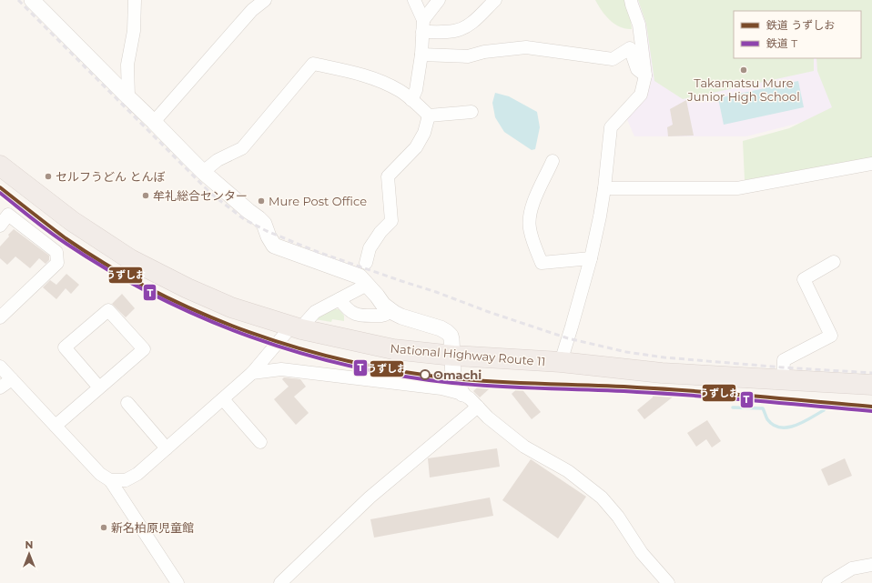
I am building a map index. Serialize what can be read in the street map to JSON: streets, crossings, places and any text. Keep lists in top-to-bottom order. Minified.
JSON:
{"streets":{"highway":["National Highway Route 11"]},"places":["Takamatsu Mure Junior High School","セルフうどん とんぼ","牟礼総合センター","Mure Post Office","Omachi","新名柏原児童館"],"lines":["rail line うずしお","rail line T"],"legend":["鉄道 うずしお","鉄道 T"],"north":"top"}
